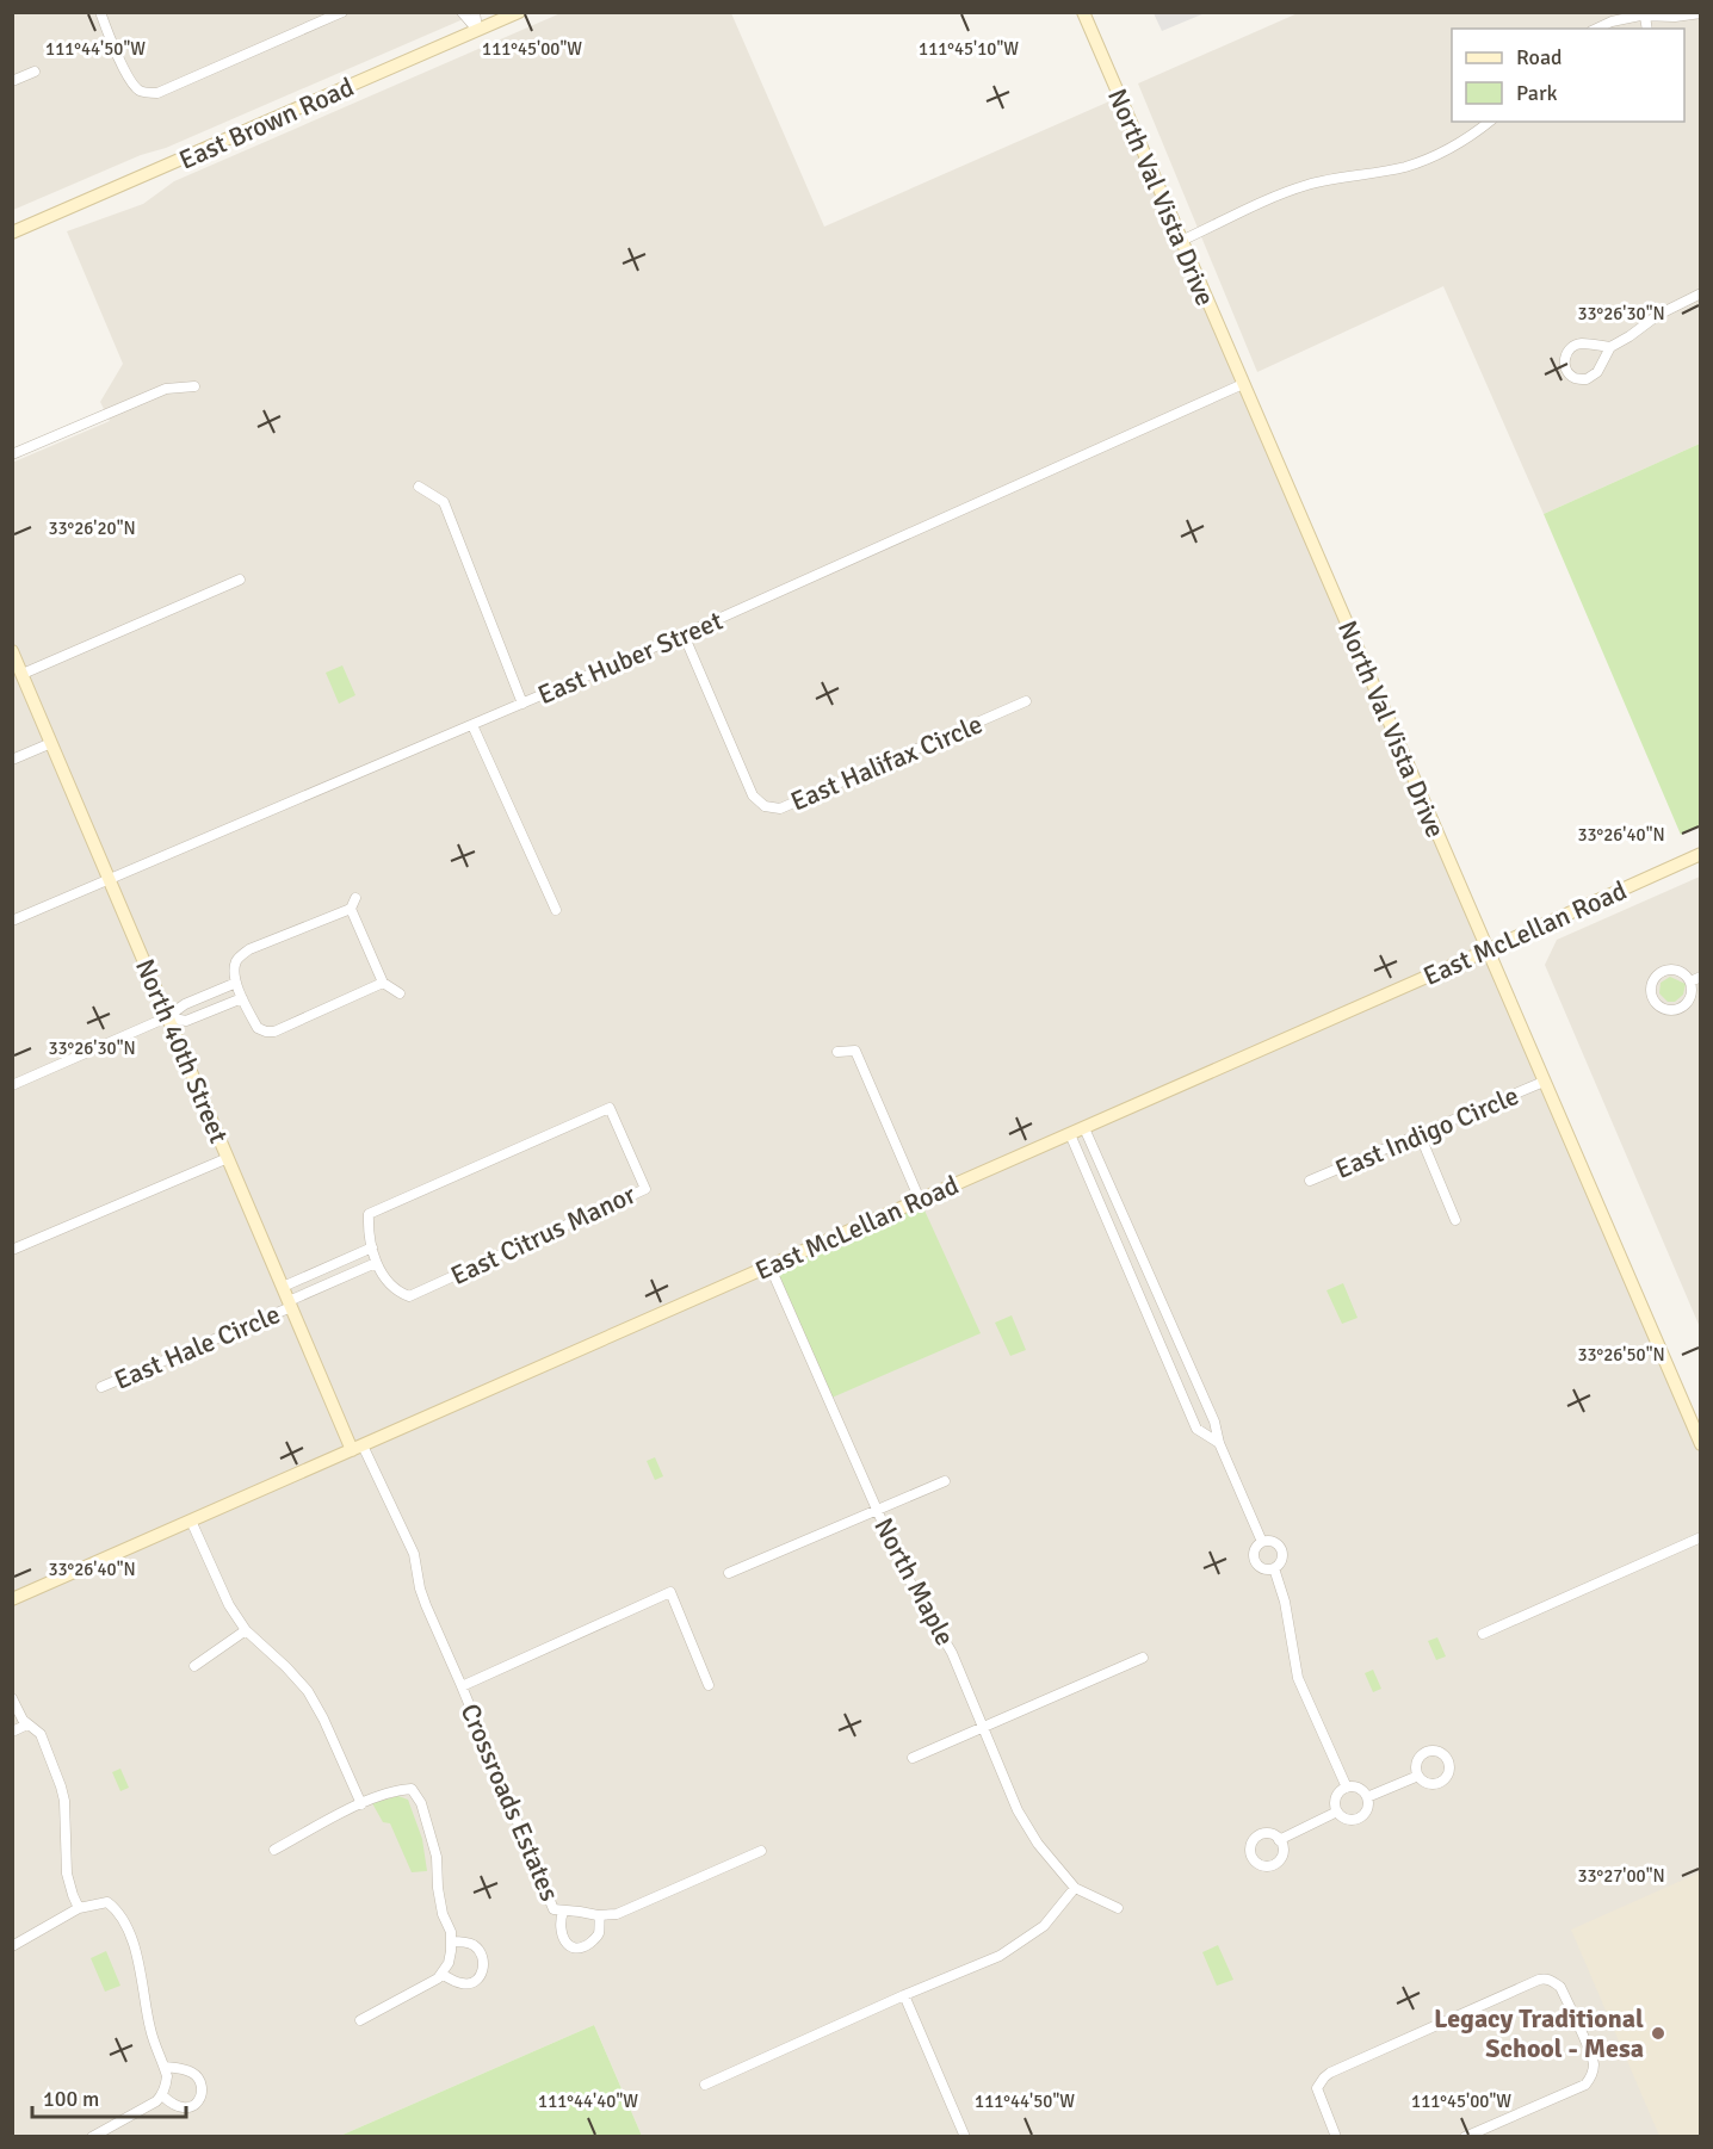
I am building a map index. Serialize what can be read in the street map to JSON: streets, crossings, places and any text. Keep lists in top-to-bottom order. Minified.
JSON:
{"streets":{"street":["East Brown Road","North Val Vista Drive","East Huber Street","East Halifax Circle","East McLellan Road","North 40th Street","East Indigo Circle","East Citrus Manor","East Hale Circle","North Maple","Crossroads Estates"]},"crossings":[["North Val Vista Drive","East Huber Street"],["North Val Vista Drive","East McLellan Road"],["North Val Vista Drive","East Indigo Circle"],["East Huber Street","East Halifax Circle"],["East Huber Street","North 40th Street"],["East McLellan Road","North 40th Street"],["East McLellan Road","North Maple"],["East McLellan Road","Crossroads Estates"],["North 40th Street","East Hale Circle"],["North 40th Street","Crossroads Estates"]],"places":["Legacy Traditional School - Mesa"],"legend":["Road","Park"],"scale_bar":"100 m","coordinates":["111°44'50\"W","111°45'00\"W","111°45'10\"W","33°26'30\"N","33°26'20\"N","33°26'40\"N","33°26'50\"N","33°27'00\"N","111°44'40\"W"]}
